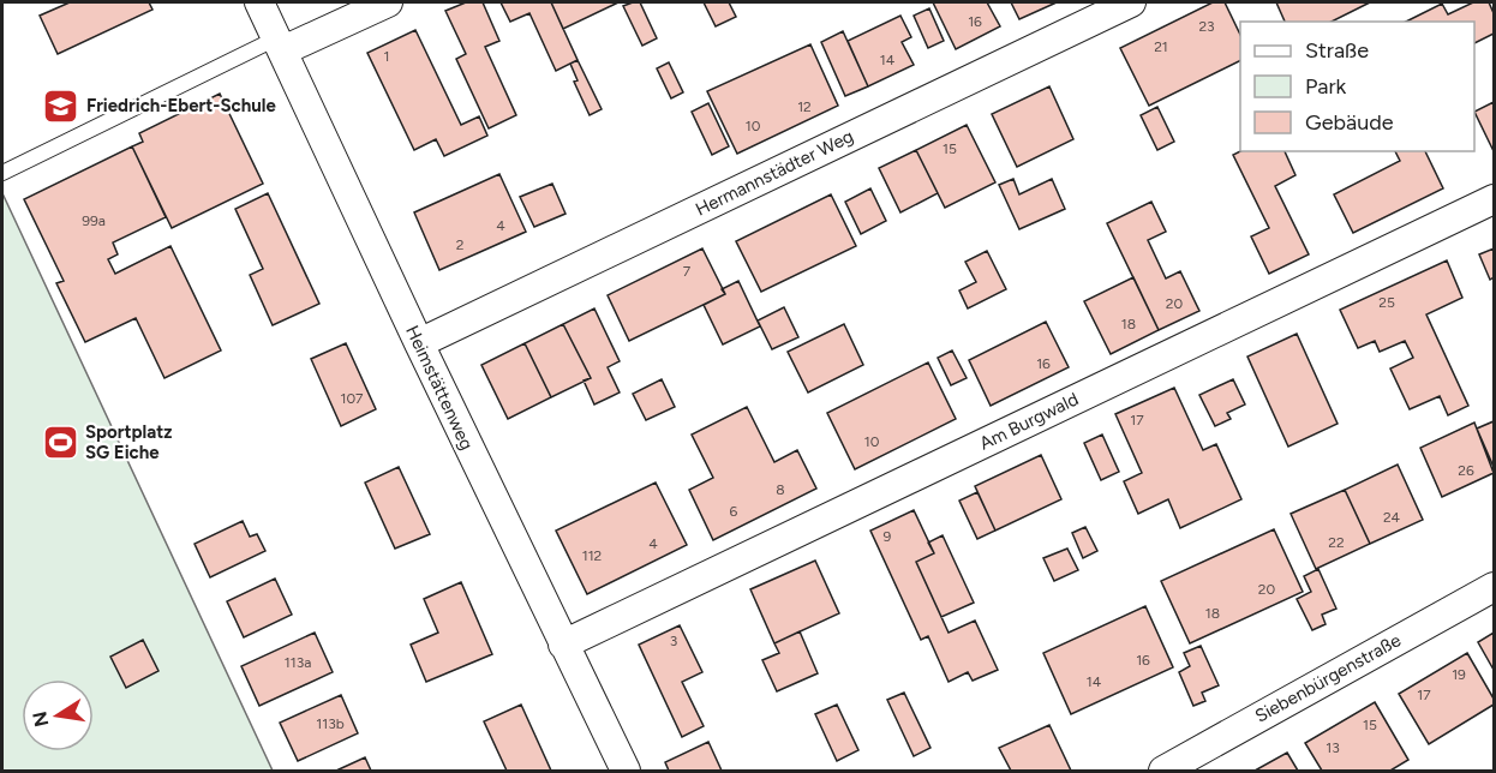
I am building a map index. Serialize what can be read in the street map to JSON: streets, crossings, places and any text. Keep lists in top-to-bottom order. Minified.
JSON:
{"streets":{"street":["Hermannstädter Weg","Heimstättenweg","Am Burgwald","Siebenbürgenstraße"]},"crossings":[["Hermannstädter Weg","Heimstättenweg"],["Heimstättenweg","Am Burgwald"]],"places":{"school or university":["Friedrich-Ebert-Schule"],"sports":["Sportplatz SG Eiche"]},"house_numbers":["16","23","21","1","14","12","10","15","99a","4","2","7","25","20","18","16","107","17","10","26","8","6","24","9","22","4","112","20","18","3","16","113a","19","14","17","113b","15","13"],"legend":["Straße","Park","Gebäude"],"north":"left"}
